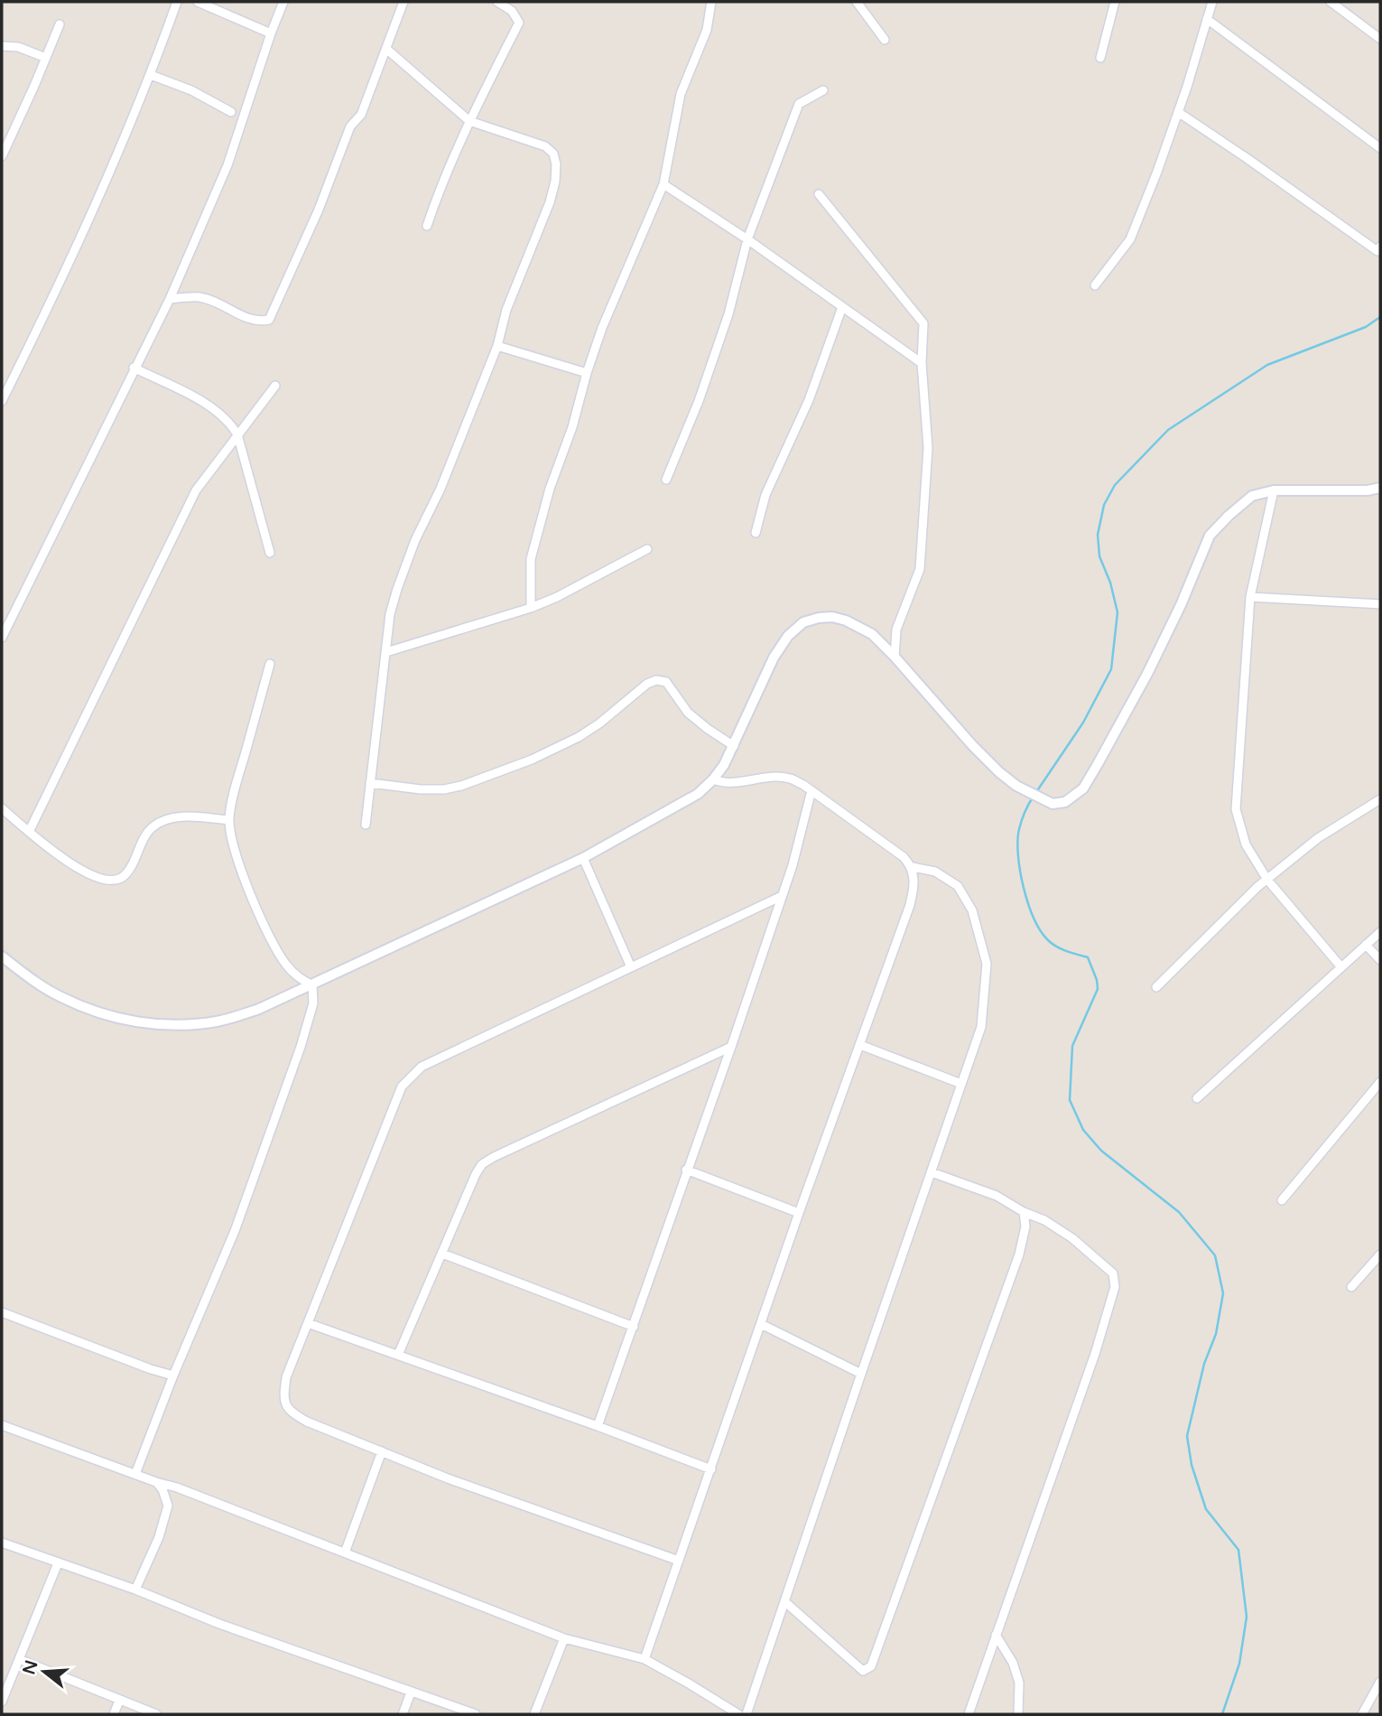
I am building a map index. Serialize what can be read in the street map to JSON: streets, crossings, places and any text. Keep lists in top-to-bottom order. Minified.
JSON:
{"north":"left"}
